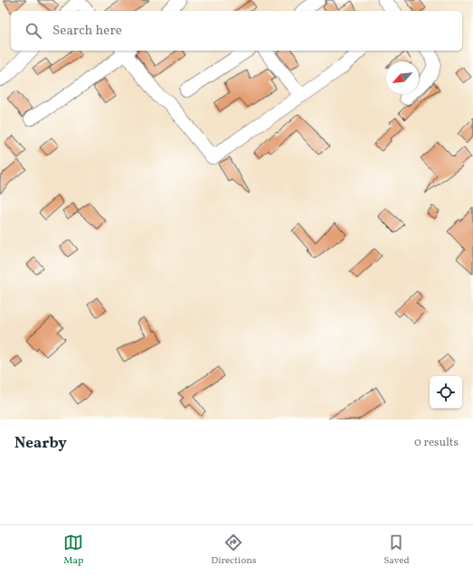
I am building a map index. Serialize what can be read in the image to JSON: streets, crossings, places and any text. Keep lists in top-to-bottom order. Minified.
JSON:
{"north":"bottom left","page":{"search":"Search here","heading":["Nearby","0 results"],"nav":["Map","Directions","Saved"]}}
